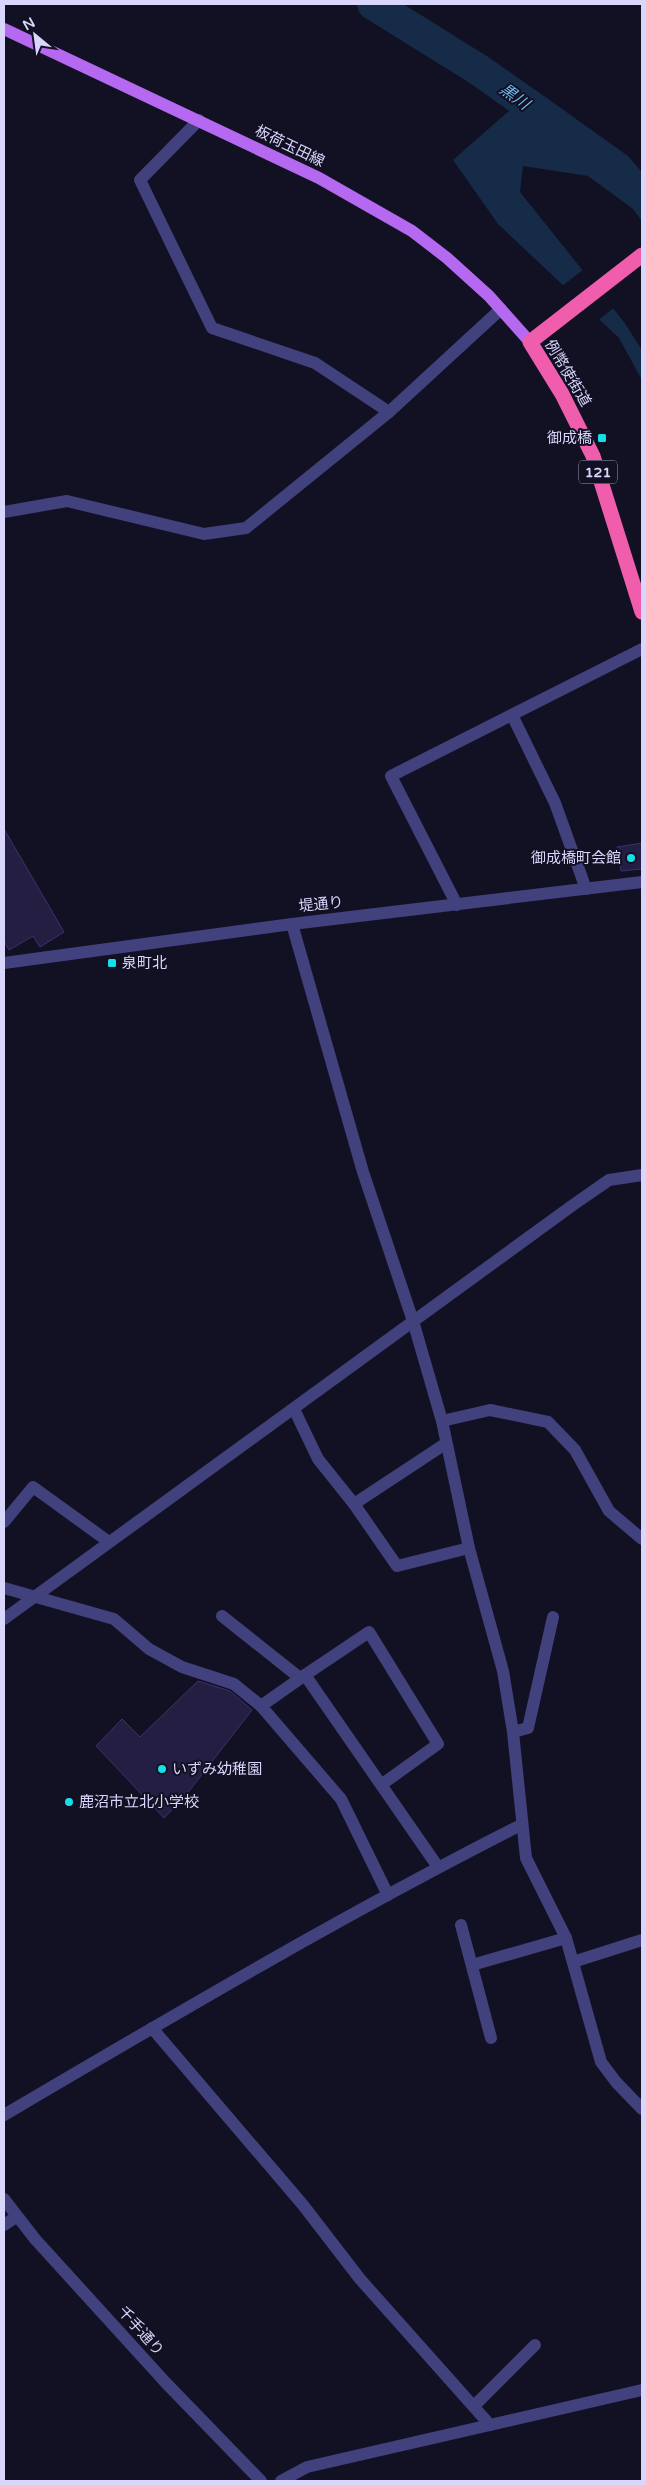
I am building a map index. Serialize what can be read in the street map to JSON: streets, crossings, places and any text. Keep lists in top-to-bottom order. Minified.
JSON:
{"streets":{"highway":["例幣使街道","121"],"main road":["板荷玉田線"],"street":["堤通り","千手通り"]},"crossings":[["板荷玉田線","例幣使街道"]],"water":["黒川"],"places":{"transit":["御成橋","泉町北"],"other":["御成橋町会館","いずみ幼稚園","鹿沼市立北小学校"]},"north":"top left"}
